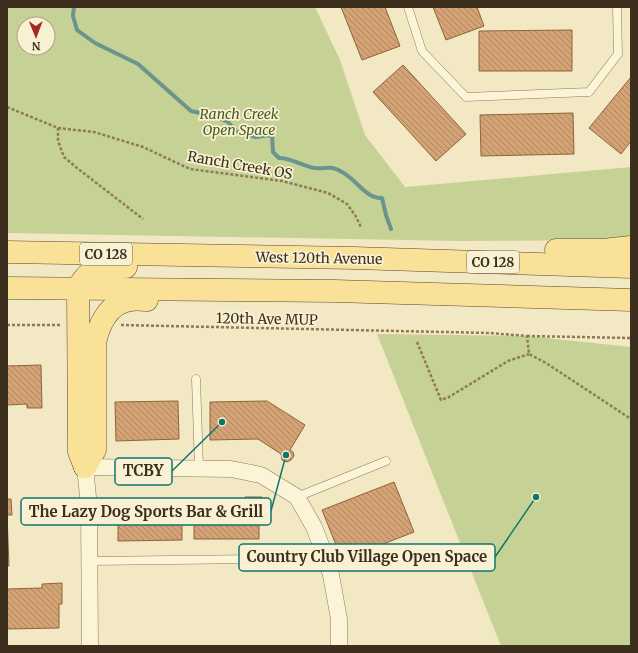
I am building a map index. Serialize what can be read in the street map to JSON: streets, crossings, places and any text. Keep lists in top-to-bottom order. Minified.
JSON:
{"streets":{"main road":["CO 128","West 120th Avenue"],"path":["Ranch Creek OS","120th Ave MUP"]},"parks":["Ranch Creek Open Space"],"places":["TCBY","The Lazy Dog Sports Bar & Grill","Country Club Village Open Space"],"north":"bottom"}
